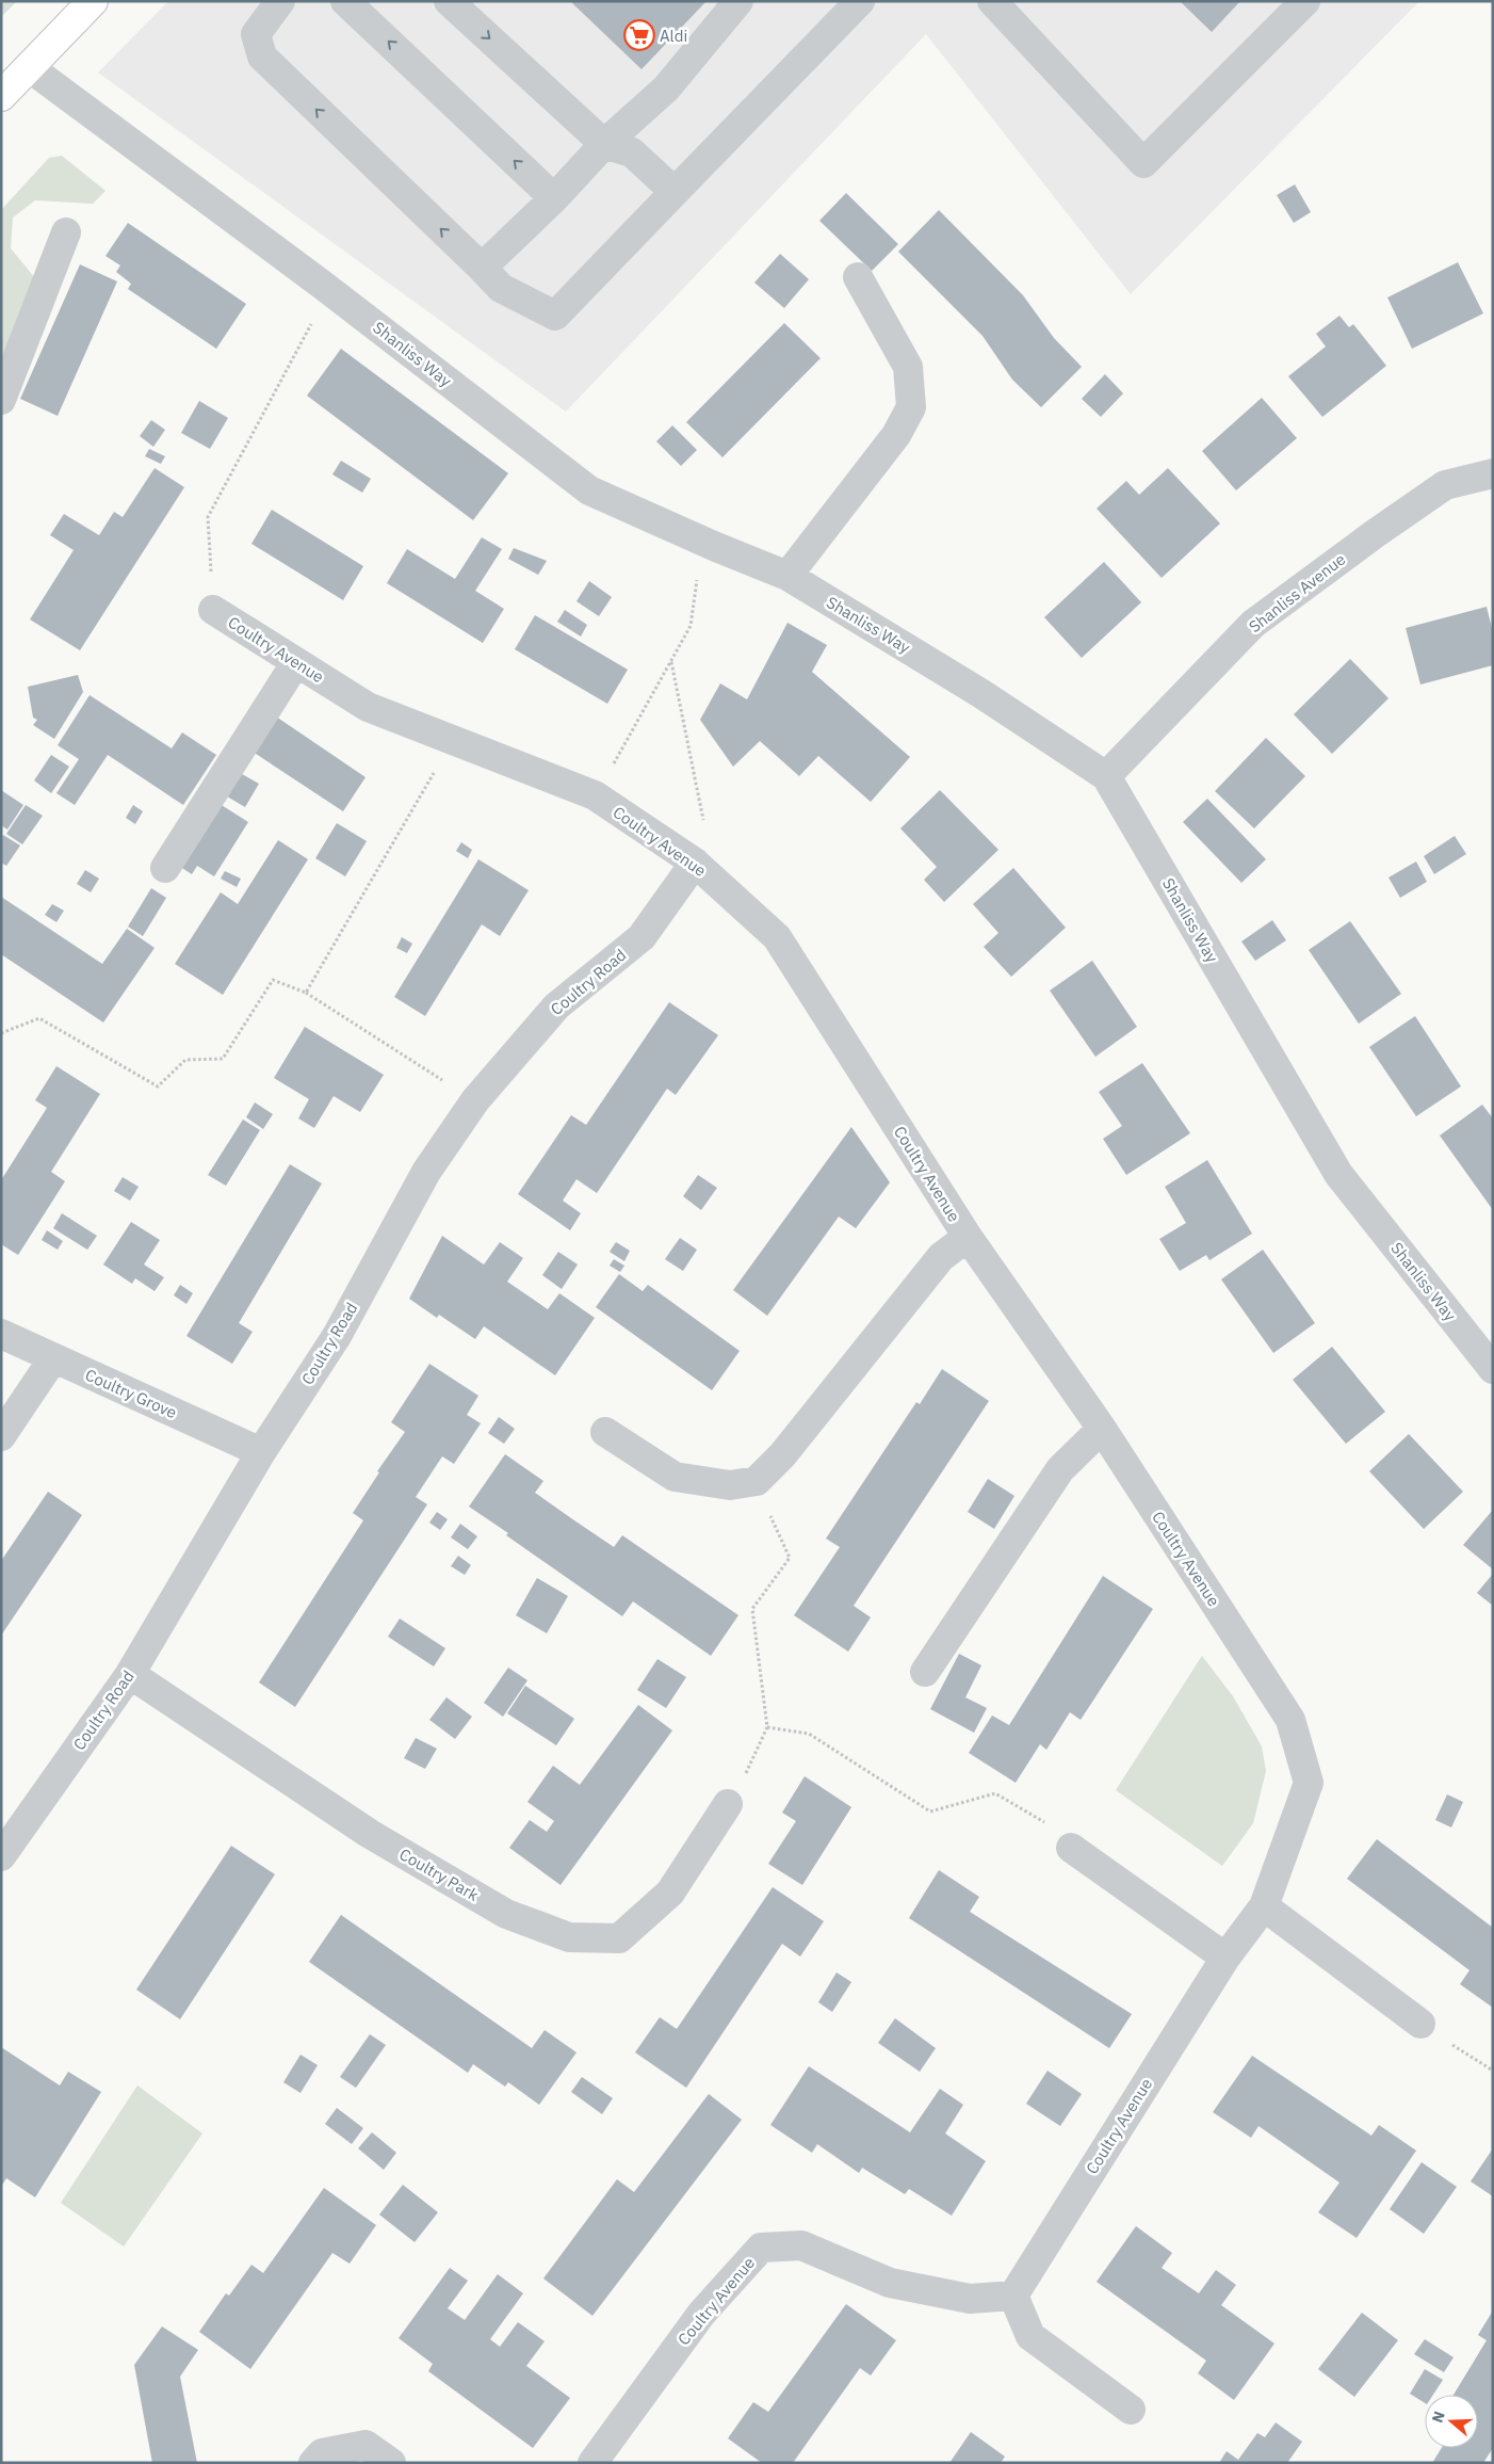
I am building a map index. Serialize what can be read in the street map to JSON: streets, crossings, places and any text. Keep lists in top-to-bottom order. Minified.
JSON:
{"streets":{"street":["Shanliss Way","Shanliss Avenue","Coultry Avenue","Coultry Road","Coultry Grove","Coultry Park"]},"crossings":[["Shanliss Way","Shanliss Avenue"],["Coultry Avenue","Coultry Road"],["Coultry Road","Coultry Grove"],["Coultry Road","Coultry Park"]],"places":{"supermarket":["Aldi"]},"north":"left"}
